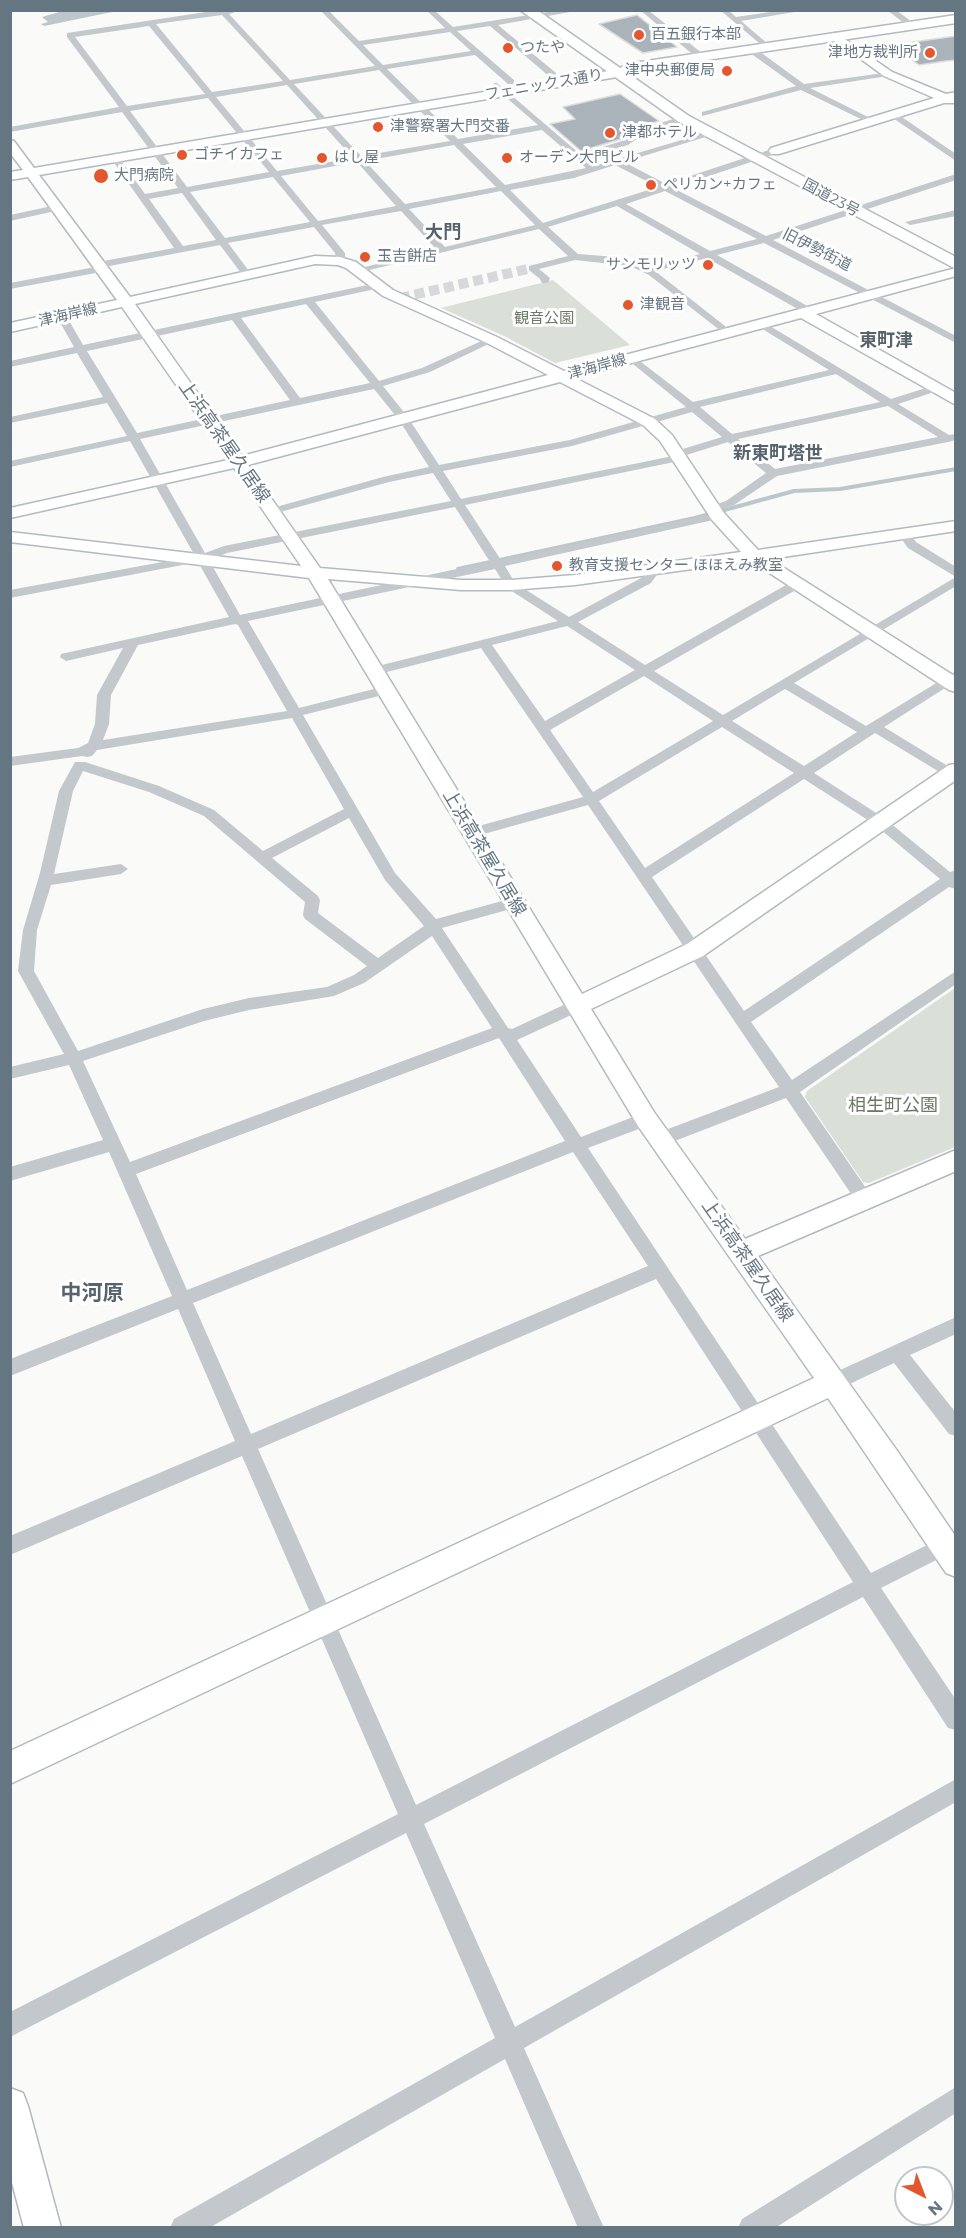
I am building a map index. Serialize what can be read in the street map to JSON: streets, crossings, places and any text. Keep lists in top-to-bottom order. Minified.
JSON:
{"streets":{"highway":["国道23号"],"street":["フェニックス通り","旧伊勢街道","津海岸線","上浜高茶屋久居線"]},"crossings":[["フェニックス通り","国道23号"],["フェニックス通り","上浜高茶屋久居線"],["旧伊勢街道","津海岸線"],["津海岸線","上浜高茶屋久居線"]],"districts":["大門","東町津","新東町塔世","中河原"],"parks":["観音公園","相生町公園"],"places":["百五銀行本部","つたや","津地方裁判所","津中央郵便局","津警察署大門交番","津都ホテル","ゴチイカフェ","はし屋","オーデン大門ビル","大門病院","ペリカン+カフェ","玉吉餅店","サンモリッツ","津観音","教育支援センター ほほえみ教室"],"north":"bottom right"}
